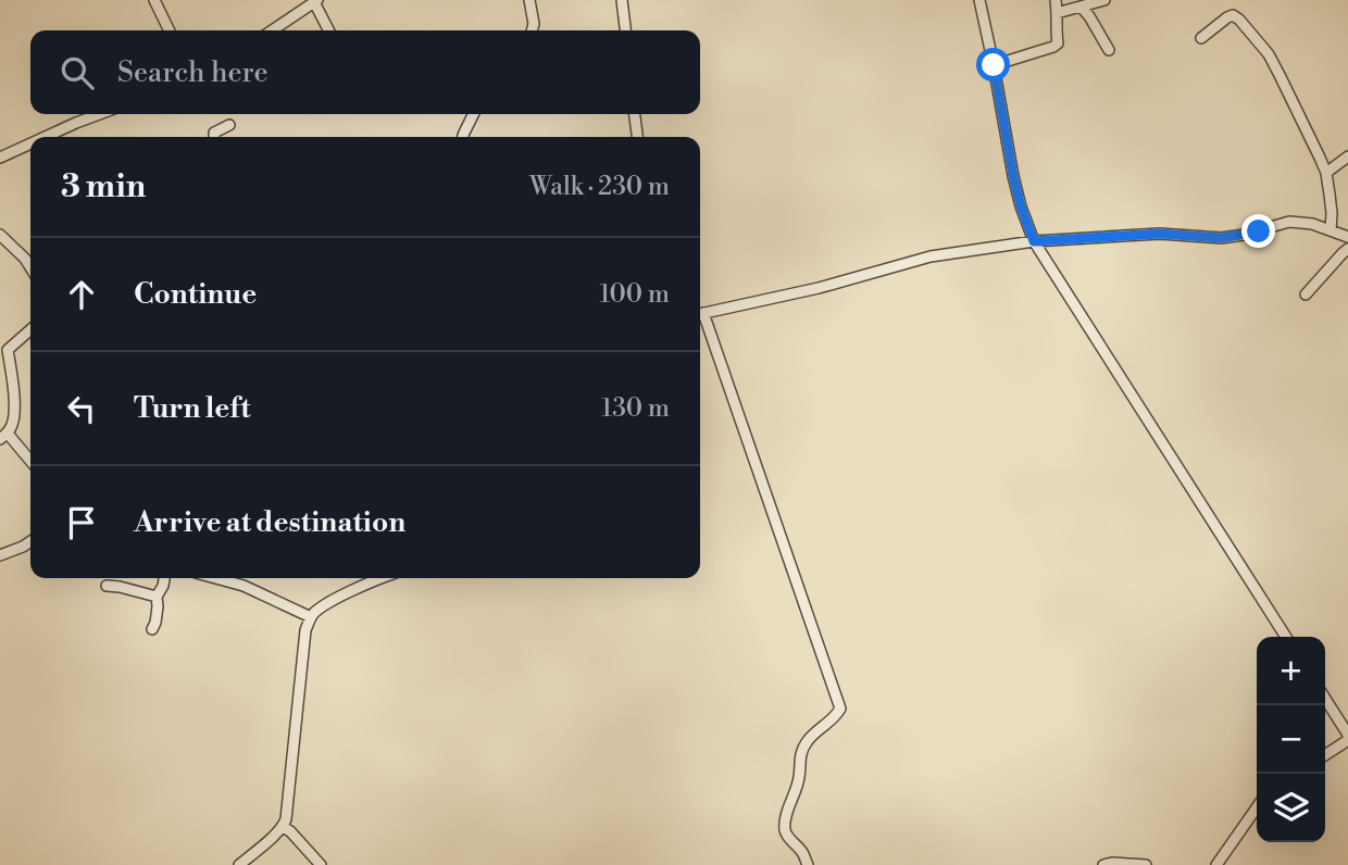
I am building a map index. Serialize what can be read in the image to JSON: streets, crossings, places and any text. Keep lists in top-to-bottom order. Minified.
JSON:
{"page":{"search":"Search here","heading":["3 min","Walk · 230 m"],"list":[["Continue","100 m"],["Turn left","130 m"],"Arrive at destination"],"map_buttons":["+","−"]}}
